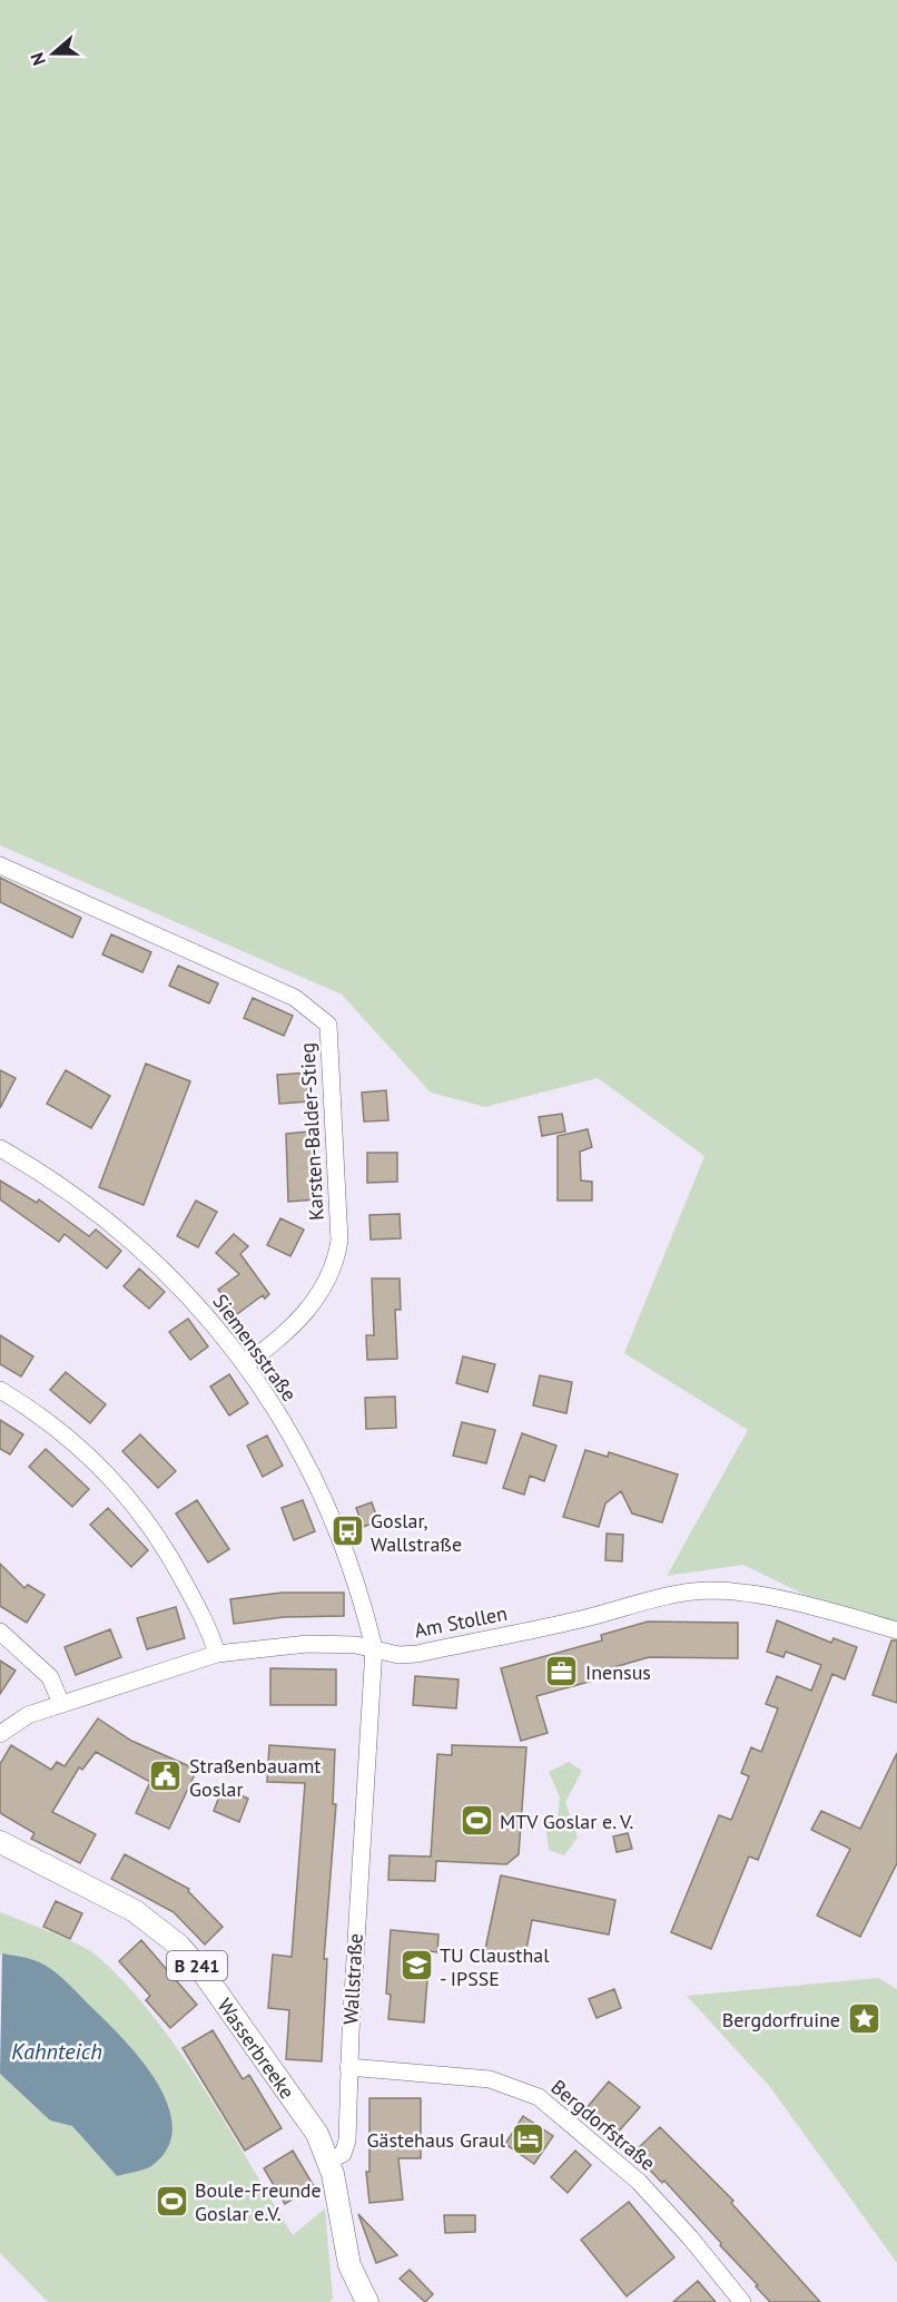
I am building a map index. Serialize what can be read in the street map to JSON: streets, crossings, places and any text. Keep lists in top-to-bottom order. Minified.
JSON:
{"streets":{"main road":["B 241","Wasserbreeke"],"street":["Karsten-Balder-Stieg","Siemensstraße","Am Stollen","Wallstraße","Bergdorfstraße"]},"crossings":[["Karsten-Balder-Stieg","Siemensstraße"],["Siemensstraße","Am Stollen"],["Siemensstraße","Wallstraße"],["Am Stollen","Wallstraße"],["B 241","Wallstraße"],["B 241","Wasserbreeke"],["Wallstraße","Wasserbreeke"],["Wallstraße","Bergdorfstraße"]],"water":["Kahnteich"],"places":{"bus stop":["Goslar, Wallstraße"],"office":["Inensus"],"public building":["Straßenbauamt Goslar"],"sports":["MTV Goslar e. V.","Boule-Freunde Goslar e.V."],"school or university":["TU Clausthal - IPSSE"],"place":["Bergdorfruine"],"hotel":["Gästehaus Graul"]},"north":"left"}
